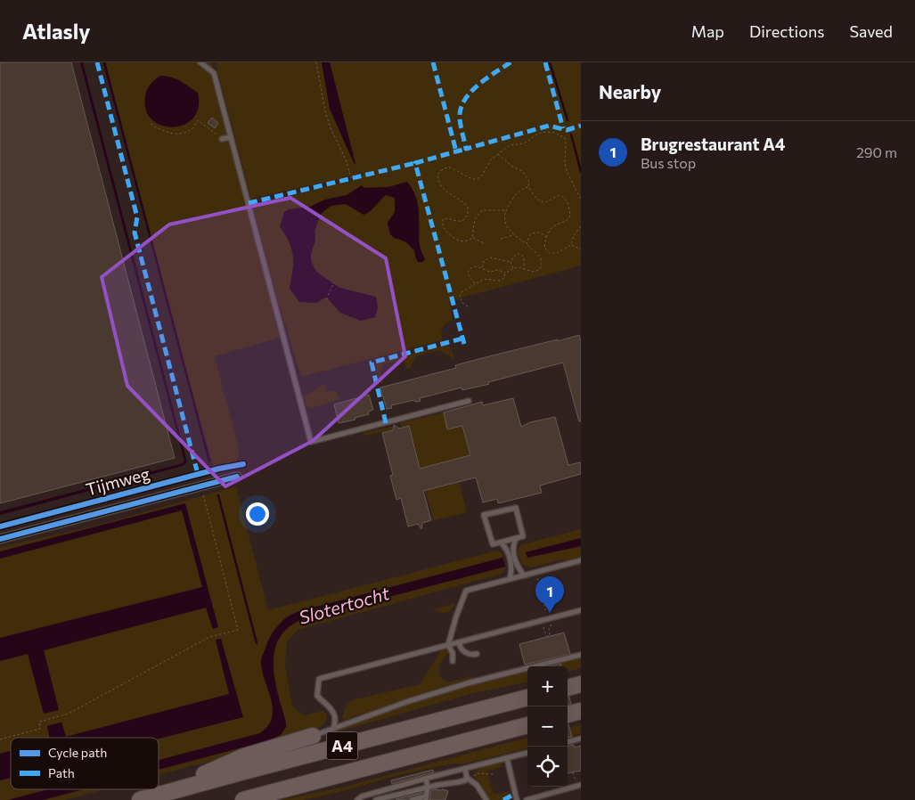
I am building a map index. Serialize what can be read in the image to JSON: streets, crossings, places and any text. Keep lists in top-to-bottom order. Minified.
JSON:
{"streets":{"highway":["A4"],"street":["Tijmweg"]},"water":["Slotertocht"],"legend":["Cycle path","Path"],"page":{"header":"Atlasly","nav":["Map","Directions","Saved"],"heading":"Nearby","list":[{"mark":"1","name":"Brugrestaurant A4","note":"Bus stop","value":"290 m"}],"pins":"1","map_buttons":["+","−"]}}
